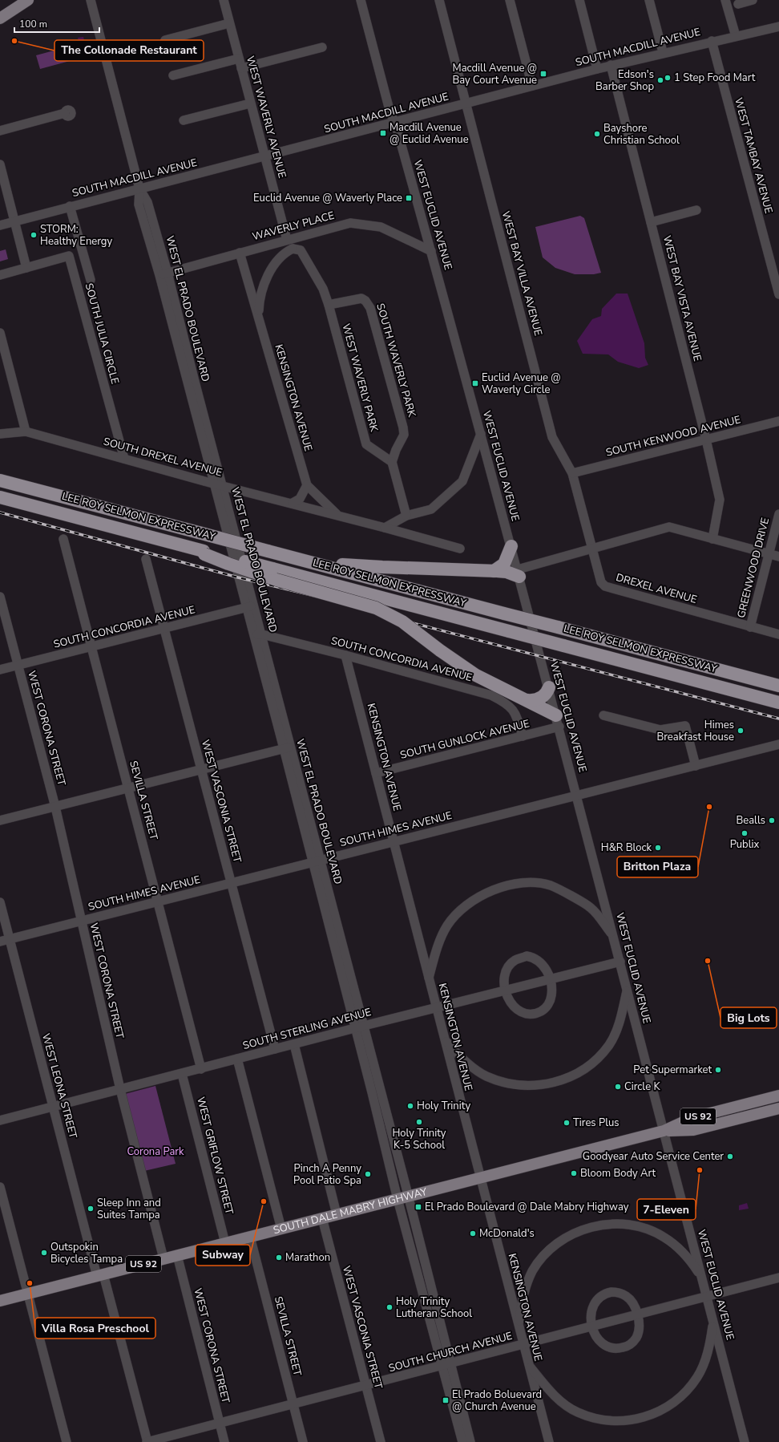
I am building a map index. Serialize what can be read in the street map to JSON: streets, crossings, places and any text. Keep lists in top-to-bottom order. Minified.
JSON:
{"streets":{"highway":["LEE ROY SELMON EXPRESSWAY"],"main road":["US 92","SOUTH DALE MABRY HIGHWAY"],"street":["SOUTH MACDILL AVENUE","WEST WAVERLY AVENUE","WEST TAMBAY AVENUE","WEST EUCLID AVENUE","WAVERLY PLACE","WEST BAY VILLA AVENUE","WEST BAY VISTA AVENUE","WEST EL PRADO BOULEVARD","SOUTH JULIA CIRCLE","SOUTH WAVERLY PARK","WEST WAVERLY PARK","KENSINGTON AVENUE","SOUTH KENWOOD AVENUE","SOUTH DREXEL AVENUE","GREENWOOD DRIVE","DREXEL AVENUE","SOUTH CONCORDIA AVENUE","WEST CORONA STREET","SOUTH GUNLOCK AVENUE","SEVILLA STREET","WEST VASCONIA STREET","SOUTH HIMES AVENUE","SOUTH STERLING AVENUE","WEST LEONA STREET","WEST GRIFLOW STREET","SOUTH CHURCH AVENUE"]},"crossings":[["SOUTH MACDILL AVENUE","WEST WAVERLY AVENUE"],["SOUTH MACDILL AVENUE","WEST TAMBAY AVENUE"],["SOUTH MACDILL AVENUE","WEST EUCLID AVENUE"],["SOUTH MACDILL AVENUE","WEST BAY VILLA AVENUE"],["SOUTH MACDILL AVENUE","WEST BAY VISTA AVENUE"],["SOUTH MACDILL AVENUE","WEST EL PRADO BOULEVARD"],["WEST WAVERLY AVENUE","WAVERLY PLACE"],["WEST WAVERLY AVENUE","KENSINGTON AVENUE"],["WEST EUCLID AVENUE","WAVERLY PLACE"],["WEST EUCLID AVENUE","SOUTH GUNLOCK AVENUE"],["WEST EUCLID AVENUE","SOUTH HIMES AVENUE"],["WEST EUCLID AVENUE","SOUTH STERLING AVENUE"],["WEST EUCLID AVENUE","SOUTH DALE MABRY HIGHWAY"],["WEST EUCLID AVENUE","SOUTH CHURCH AVENUE"],["WAVERLY PLACE","WEST EL PRADO BOULEVARD"],["WAVERLY PLACE","KENSINGTON AVENUE"],["WEST BAY VILLA AVENUE","SOUTH KENWOOD AVENUE"],["WEST BAY VILLA AVENUE","DREXEL AVENUE"],["WEST BAY VISTA AVENUE","SOUTH KENWOOD AVENUE"],["WEST EL PRADO BOULEVARD","SOUTH DREXEL AVENUE"],["WEST EL PRADO BOULEVARD","SOUTH CONCORDIA AVENUE"],["WEST EL PRADO BOULEVARD","SOUTH HIMES AVENUE"],["WEST EL PRADO BOULEVARD","SOUTH STERLING AVENUE"],["WEST EL PRADO BOULEVARD","SOUTH DALE MABRY HIGHWAY"],["WEST EL PRADO BOULEVARD","SOUTH CHURCH AVENUE"],["SOUTH JULIA CIRCLE","SOUTH DREXEL AVENUE"],["SOUTH WAVERLY PARK","WEST WAVERLY PARK"],["KENSINGTON AVENUE","SOUTH DREXEL AVENUE"],["KENSINGTON AVENUE","SOUTH CONCORDIA AVENUE"],["KENSINGTON AVENUE","SOUTH GUNLOCK AVENUE"],["KENSINGTON AVENUE","SOUTH HIMES AVENUE"],["KENSINGTON AVENUE","SOUTH STERLING AVENUE"],["KENSINGTON AVENUE","SOUTH DALE MABRY HIGHWAY"],["KENSINGTON AVENUE","SOUTH CHURCH AVENUE"],["GREENWOOD DRIVE","DREXEL AVENUE"],["SOUTH CONCORDIA AVENUE","WEST CORONA STREET"],["SOUTH CONCORDIA AVENUE","SOUTH GUNLOCK AVENUE"],["SOUTH CONCORDIA AVENUE","SEVILLA STREET"],["SOUTH CONCORDIA AVENUE","WEST VASCONIA STREET"],["WEST CORONA STREET","SOUTH HIMES AVENUE"],["WEST CORONA STREET","SOUTH STERLING AVENUE"],["WEST CORONA STREET","SOUTH DALE MABRY HIGHWAY"],["WEST CORONA STREET","SOUTH CHURCH AVENUE"],["SEVILLA STREET","SOUTH HIMES AVENUE"],["SEVILLA STREET","SOUTH STERLING AVENUE"],["SEVILLA STREET","SOUTH DALE MABRY HIGHWAY"],["SEVILLA STREET","SOUTH CHURCH AVENUE"],["WEST VASCONIA STREET","SOUTH HIMES AVENUE"],["WEST VASCONIA STREET","SOUTH STERLING AVENUE"],["WEST VASCONIA STREET","SOUTH DALE MABRY HIGHWAY"],["WEST VASCONIA STREET","SOUTH CHURCH AVENUE"],["SOUTH HIMES AVENUE","WEST LEONA STREET"],["SOUTH STERLING AVENUE","WEST LEONA STREET"],["SOUTH STERLING AVENUE","WEST GRIFLOW STREET"],["WEST LEONA STREET","SOUTH DALE MABRY HIGHWAY"],["WEST LEONA STREET","SOUTH CHURCH AVENUE"],["WEST GRIFLOW STREET","SOUTH DALE MABRY HIGHWAY"]],"parks":["Corona Park"],"places":{"other":["The Collonade Restaurant","1 Step Food Mart","Edson's Barber Shop","Bayshore Christian School","STORM: Healthy Energy","Himes Breakfast House","Britton Plaza","Bealls","Publix","H&R Block","Big Lots","Pet Supermarket","Circle K","Holy Trinity","Holy Trinity K-5 School","Tires Plus","Goodyear Auto Service Center","7-Eleven","Bloom Body Art","Pinch A Penny Pool Patio Spa","Subway","Sleep Inn and Suites Tampa","McDonald's","Outspokin Bicycles Tampa","Marathon","Villa Rosa Preschool","Holy Trinity Lutheran School"],"transit":["Macdill Avenue @ Bay Court Avenue","Macdill Avenue @ Euclid Avenue","Euclid Avenue @ Waverly Place","Euclid Avenue @ Waverly Circle","El Prado Boulevard @ Dale Mabry Highway","El Prado Boluevard @ Church Avenue"]},"scale_bar":"100 m"}
